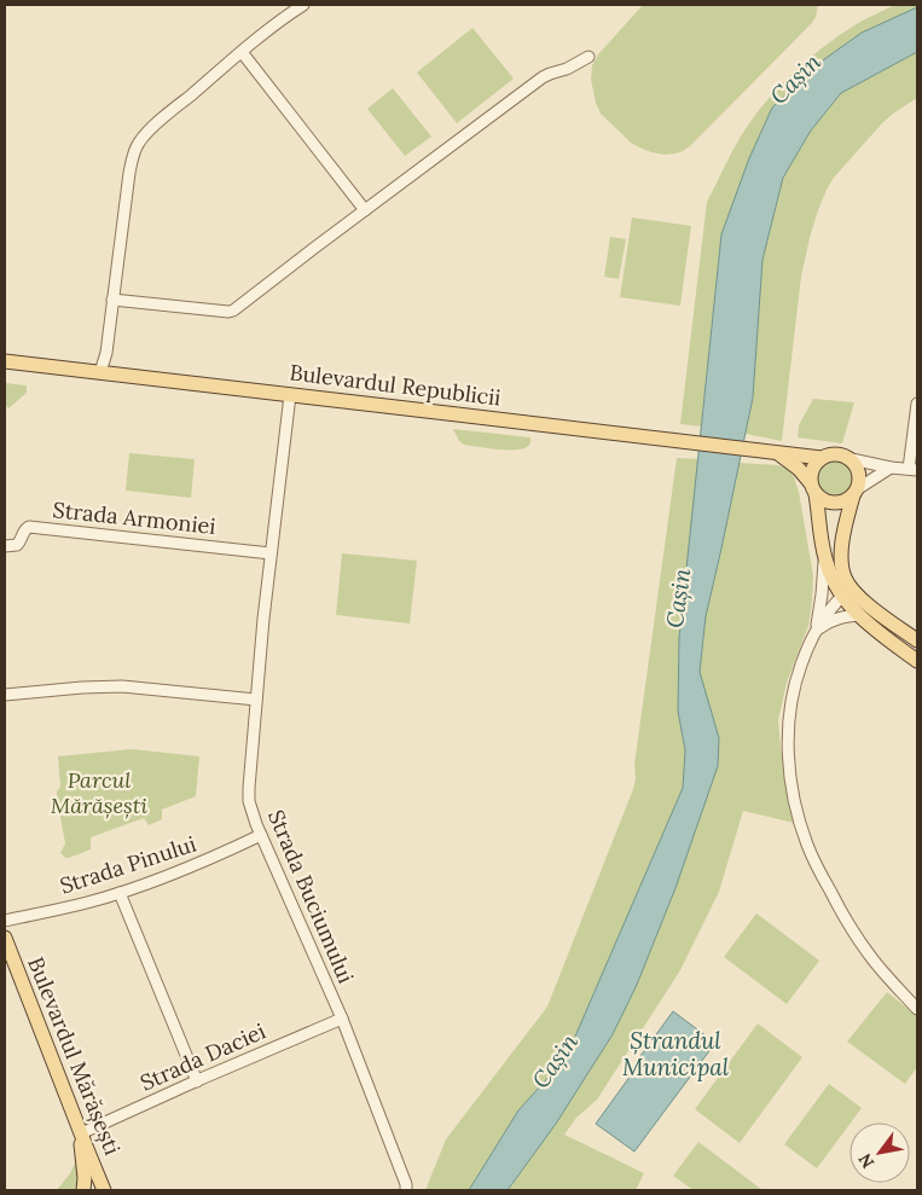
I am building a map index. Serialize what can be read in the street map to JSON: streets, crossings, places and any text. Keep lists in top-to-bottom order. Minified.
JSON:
{"streets":{"main road":["Bulevardul Republicii","Bulevardul Mărășești"],"street":["Strada Armoniei","Strada Pinului","Strada Buciumului","Strada Daciei"]},"crossings":[["Bulevardul Republicii","Strada Buciumului"],["Strada Armoniei","Strada Buciumului"],["Strada Pinului","Strada Buciumului"],["Strada Buciumului","Strada Daciei"],["Bulevardul Mărășești","Strada Daciei"]],"water":["Cașin","Ștrandul Municipal"],"parks":["Parcul Mărășești"],"north":"bottom left"}
